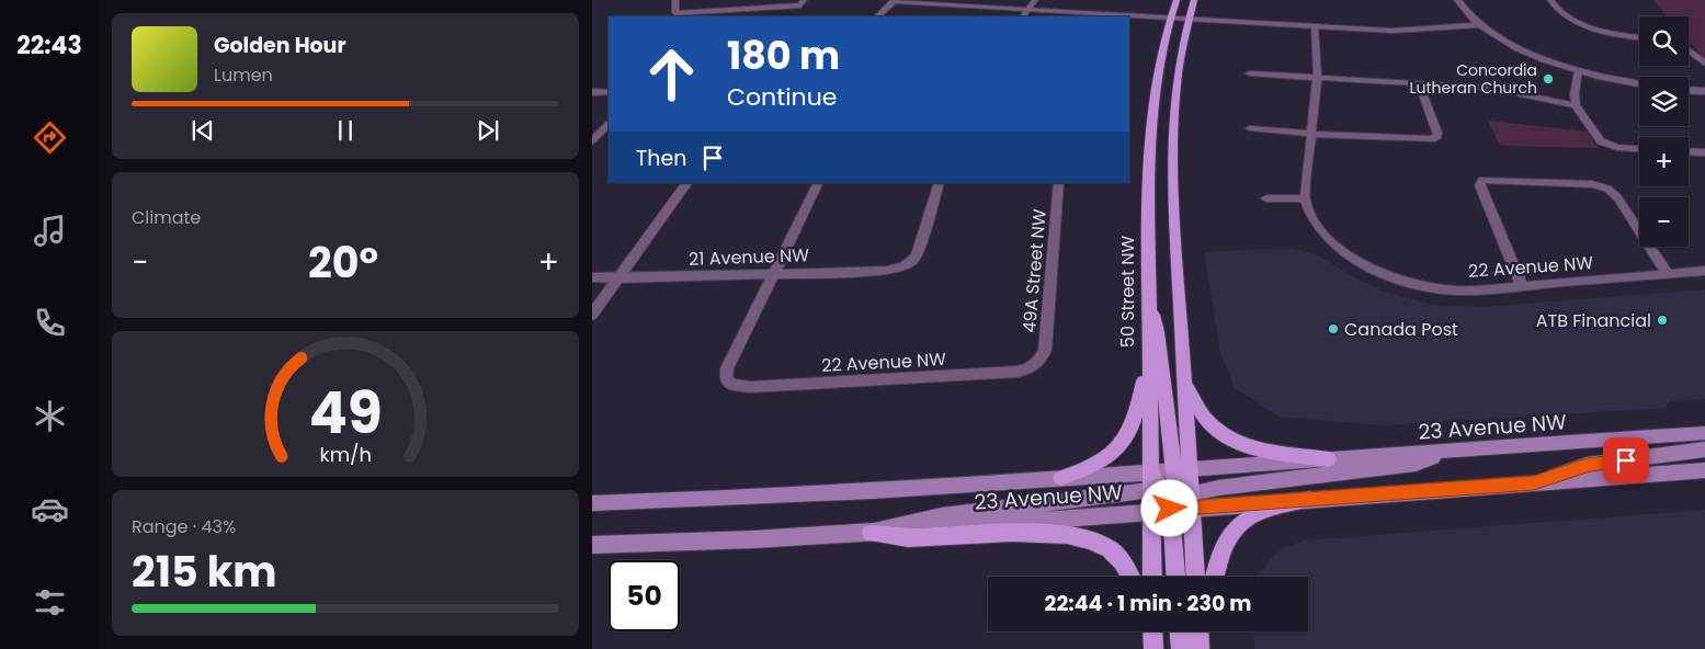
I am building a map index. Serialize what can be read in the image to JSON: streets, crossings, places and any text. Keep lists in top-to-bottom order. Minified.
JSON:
{"streets":{"main road":["50 Street NW","23 Avenue NW"],"street":["21 Avenue NW","22 Avenue NW","49A Street NW"]},"crossings":[["21 Avenue NW","22 Avenue NW"],["22 Avenue NW","49A Street NW"],["50 Street NW","23 Avenue NW"]],"places":["Concordia Lutheran Church","ATB Financial","Canada Post"],"page":{"tabs":"22:43","map_buttons":["+","−"],"turn":["180 m","Continue"],"song":["Golden Hour","Lumen"],"then":"Then","tile":["Climate",["Range · 43%","215 km"]],"heat":["−","20°","+"],"limit":"50","trip":"22:44 · 1 min · 230 m","gauge":["49","km/h"]}}
